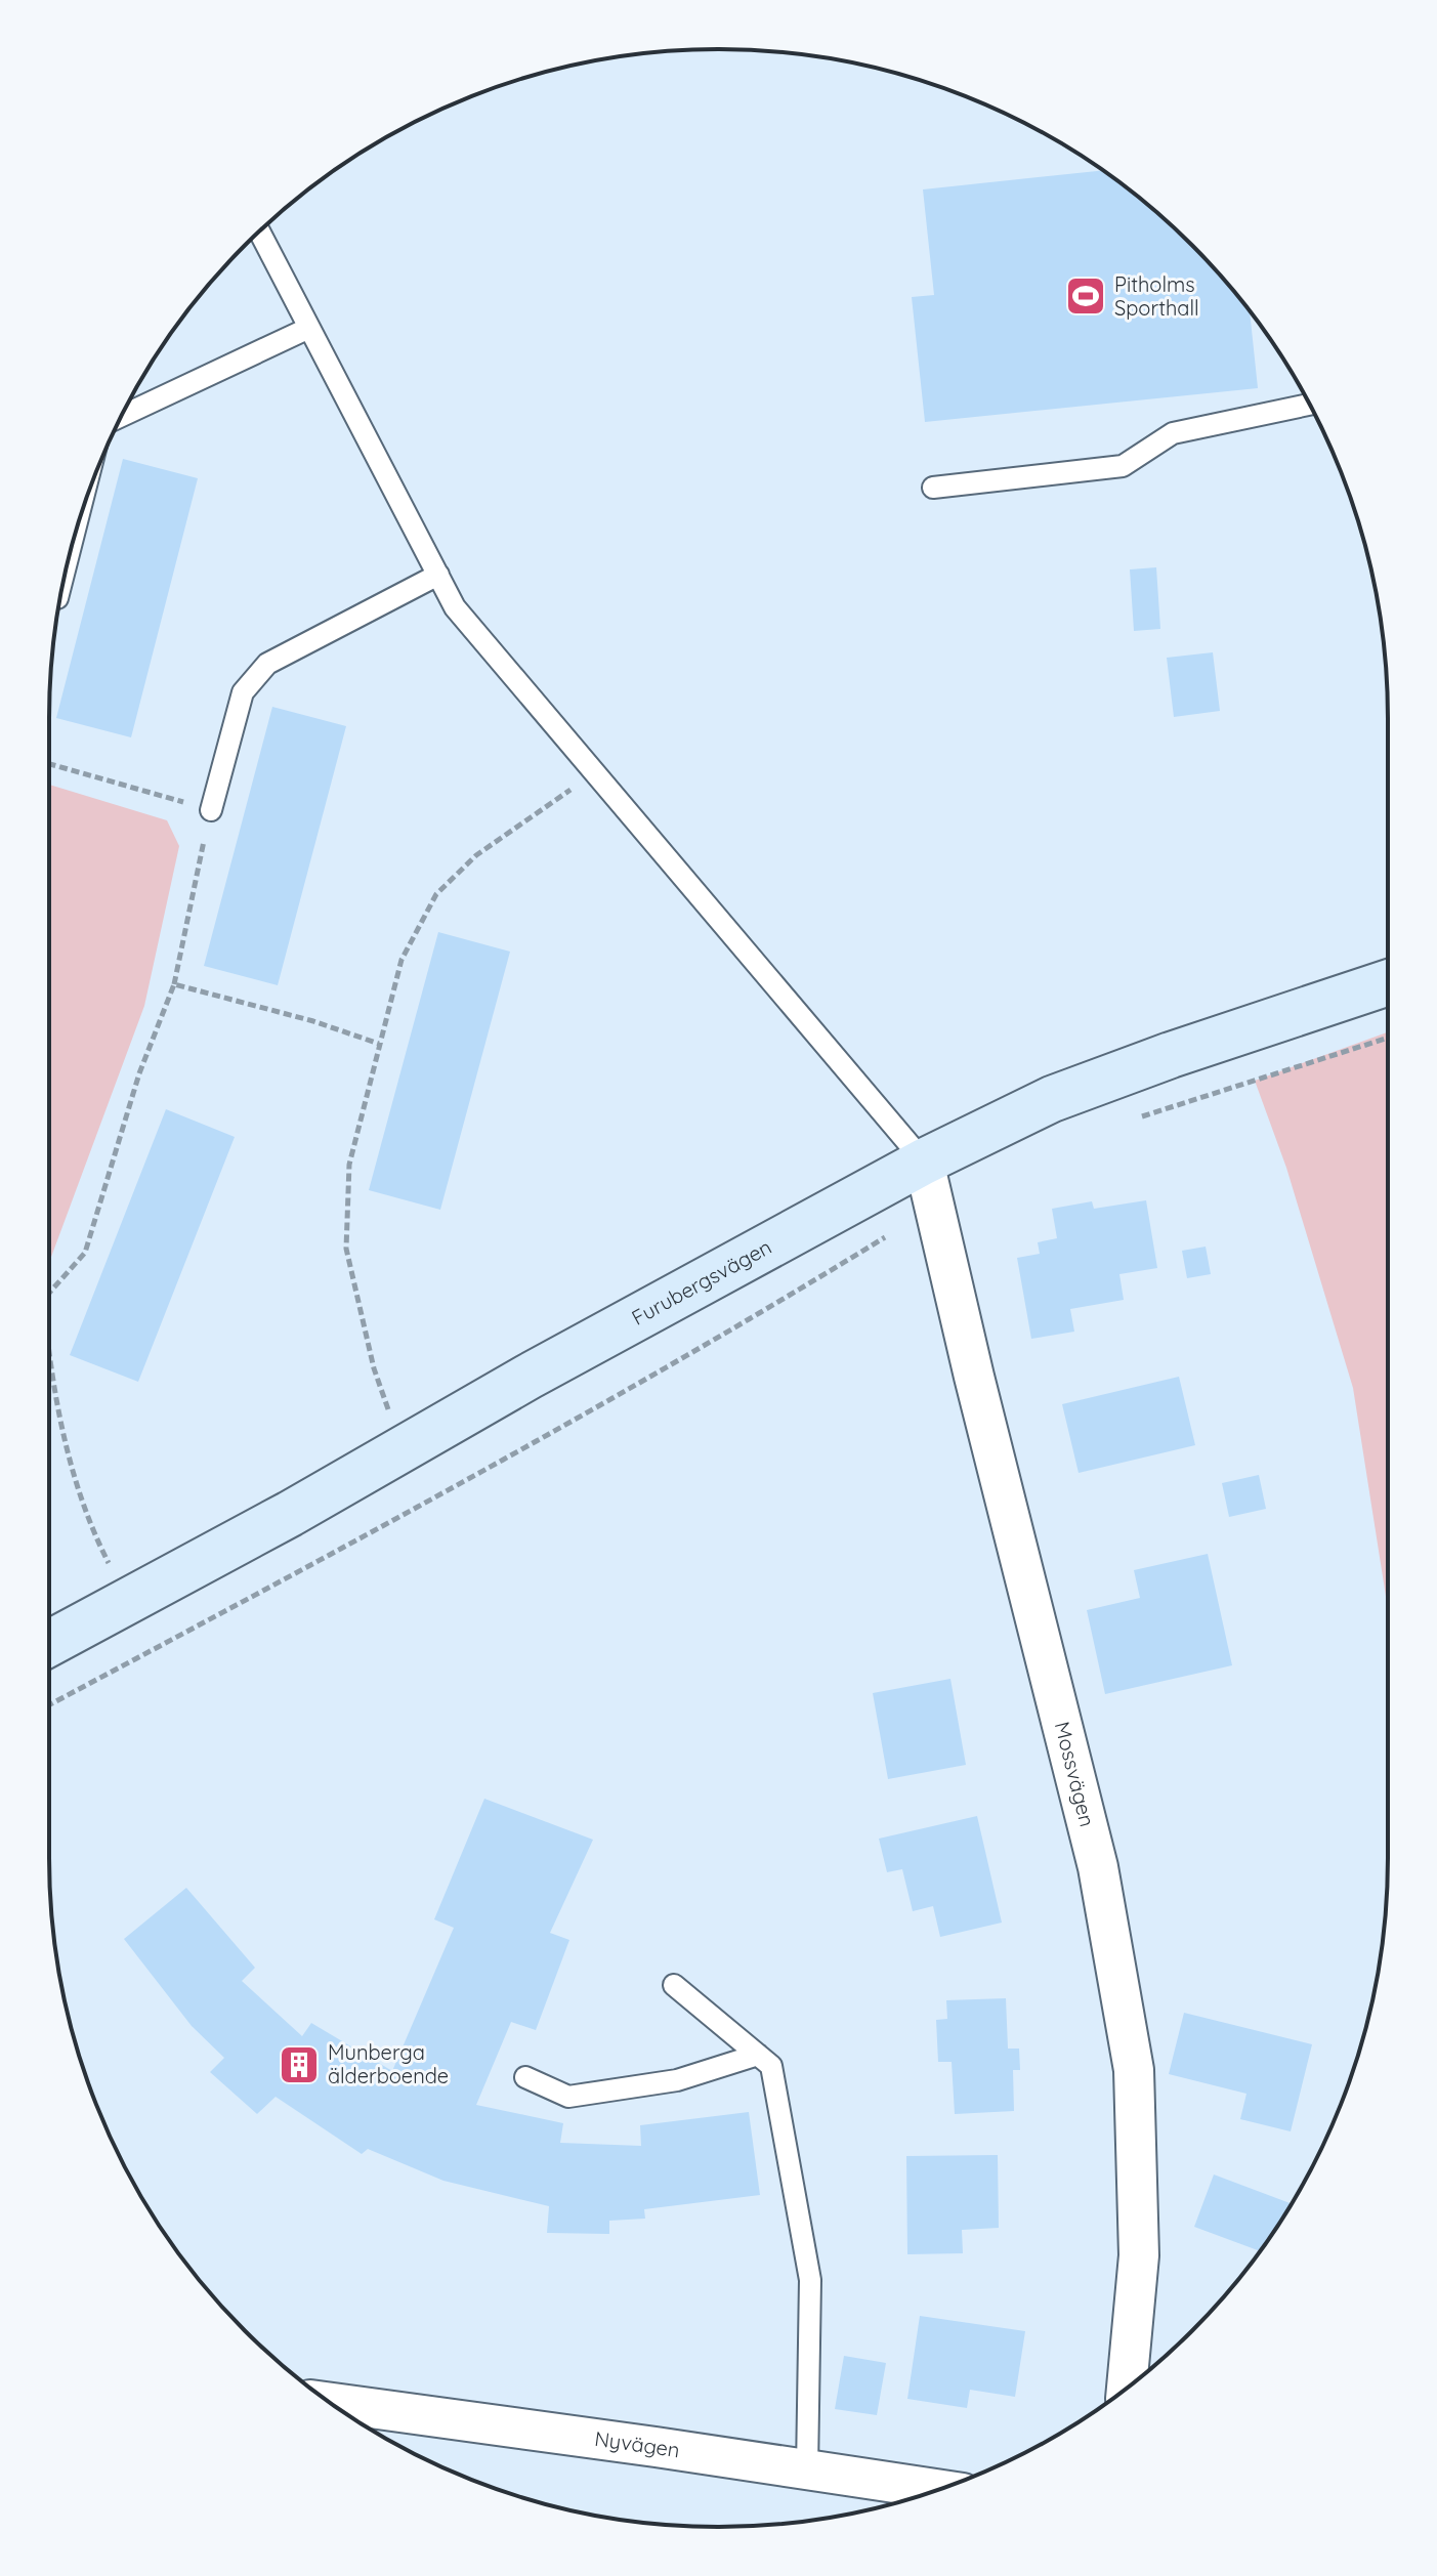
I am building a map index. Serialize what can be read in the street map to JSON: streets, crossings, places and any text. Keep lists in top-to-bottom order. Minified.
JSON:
{"streets":{"street":["Furubergsvägen","Mossvägen","Nyvägen"]},"crossings":[["Furubergsvägen","Mossvägen"]],"places":{"sports":["Pitholms Sporthall"],"building":["Munberga älderboende"]}}
